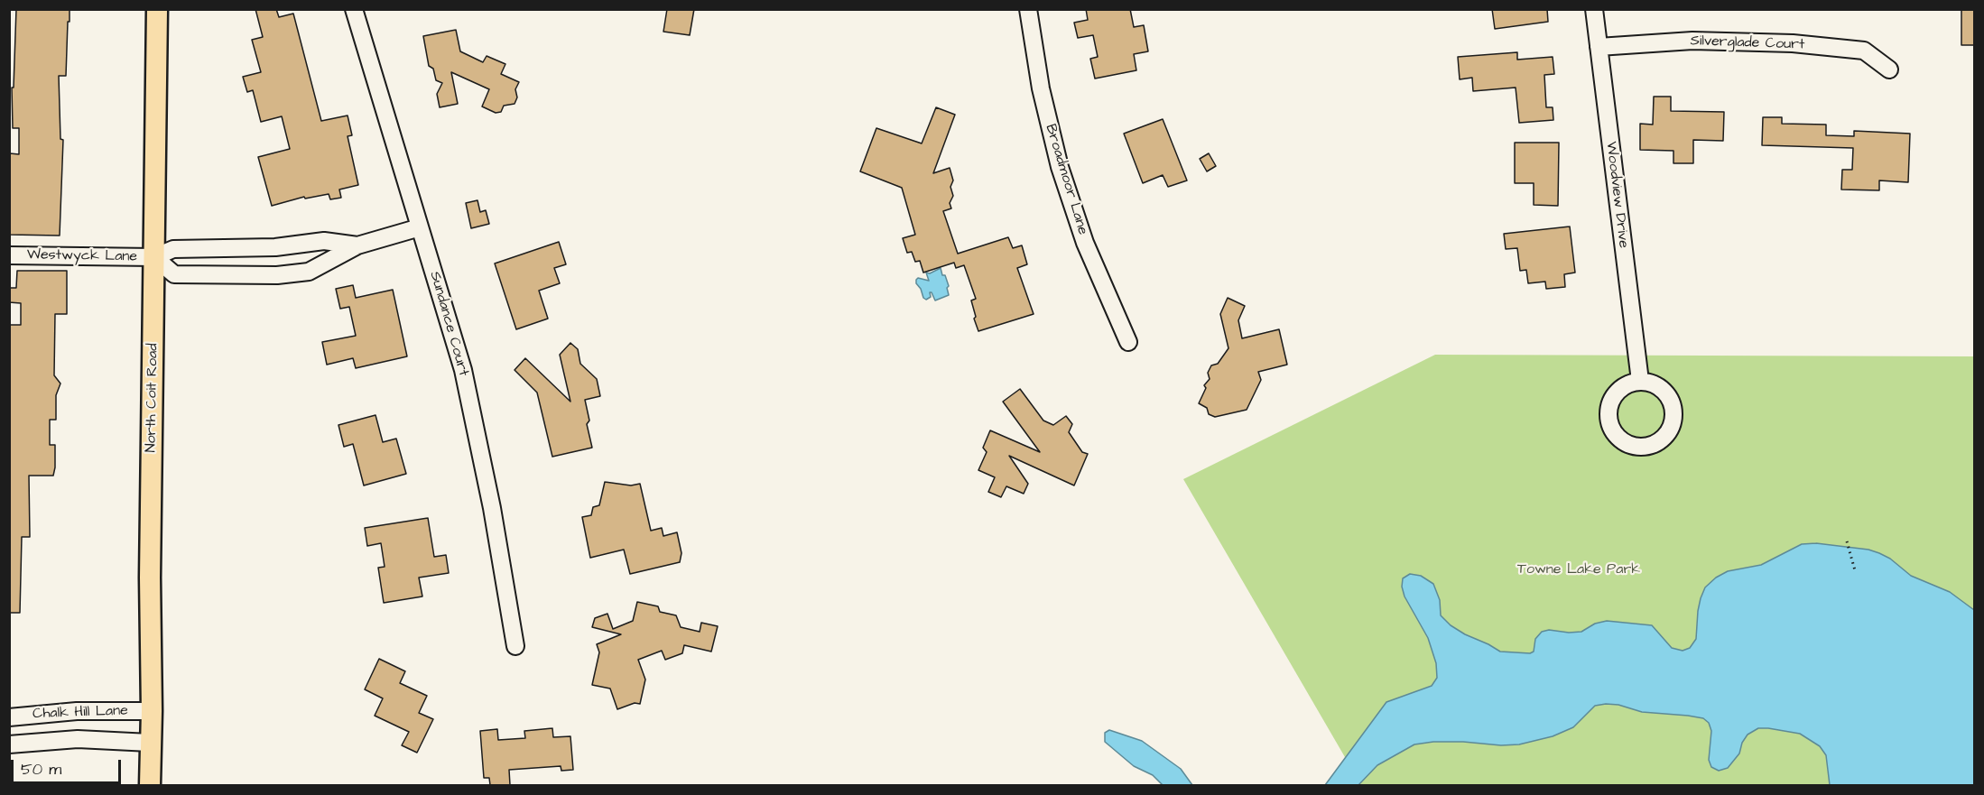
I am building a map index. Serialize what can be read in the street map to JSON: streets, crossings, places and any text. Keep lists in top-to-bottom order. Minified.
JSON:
{"streets":{"main road":["North Coit Road"],"street":["Silverglade Court","Broadmoor Lane","Woodview Drive","Westwyck Lane","Sundance Court","Chalk Hill Lane"]},"crossings":[["Silverglade Court","Woodview Drive"],["Westwyck Lane","North Coit Road"],["North Coit Road","Chalk Hill Lane"]],"parks":["Towne Lake Park"],"scale_bar":"50 m"}
